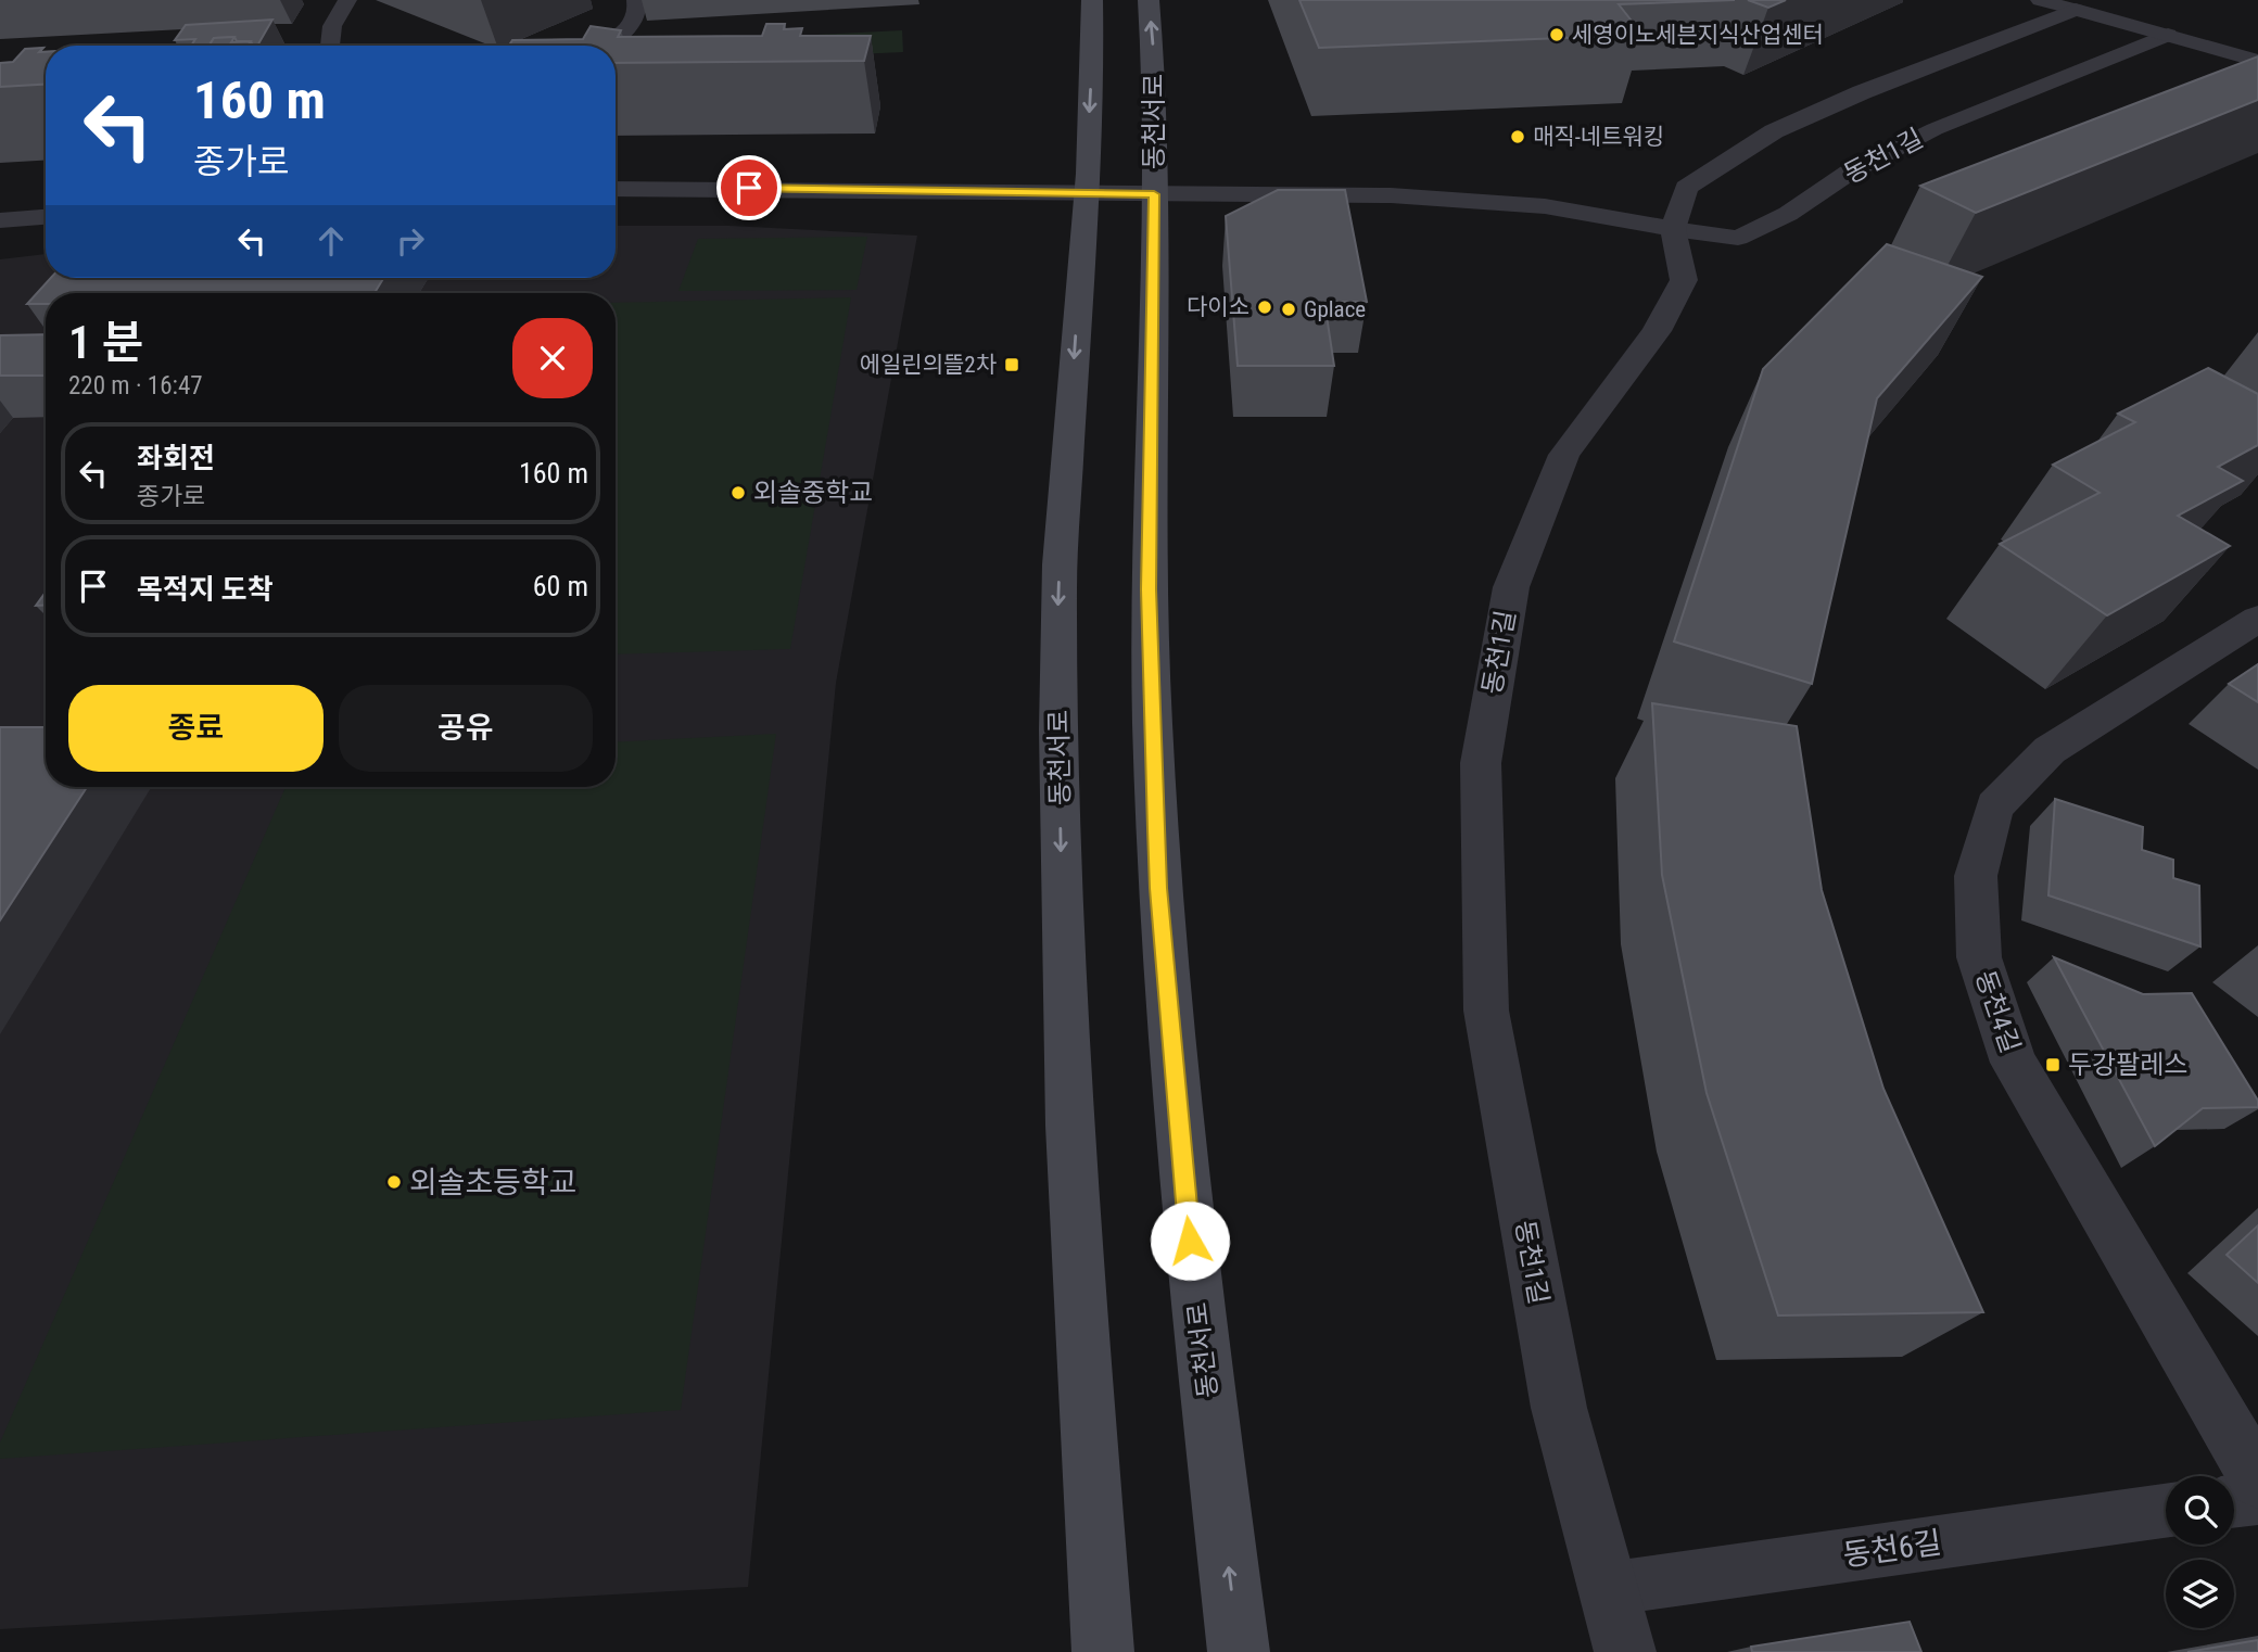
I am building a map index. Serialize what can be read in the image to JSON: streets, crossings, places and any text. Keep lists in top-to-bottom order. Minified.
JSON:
{"streets":{"main road":["동천서로"],"street":["동천1길","동천4길"],"lane":["동천6길"]},"crossings":[["동천1길","동천6길"]],"places":{"other":["세영이노세븐지식산업센터","매직-네트워킹","다이소","Gplace","외솔중학교","외솔초등학교"],"transit":["에일린의뜰2차","두강팔레스"]},"page":{"turn":["160 m","종가로"],"heading":["1 분","220 m · 16:47"],"list":[{"name":"좌회전","note":"종가로","value":"160 m"},{"name":"목적지 도착","value":"60 m"}],"buttons":["종료","공유"]}}
